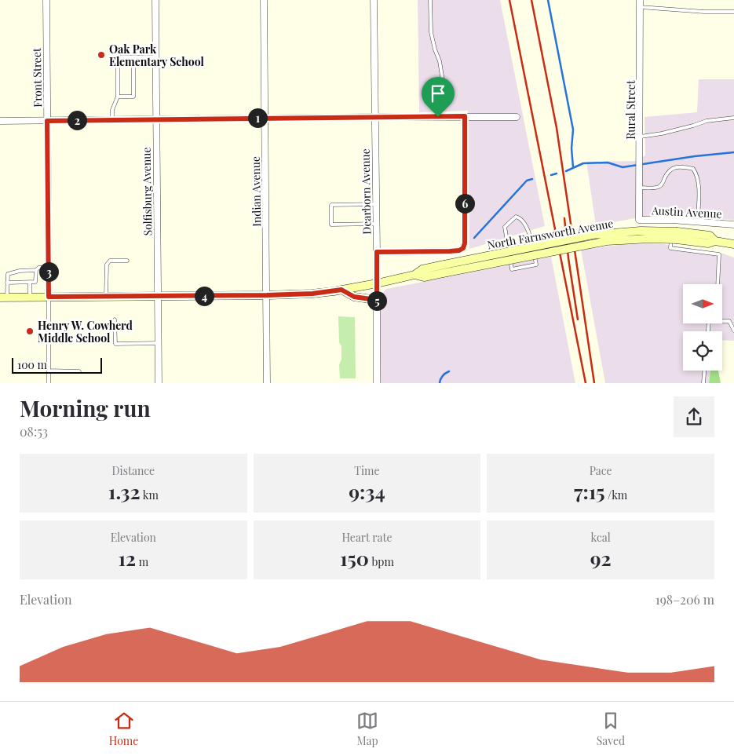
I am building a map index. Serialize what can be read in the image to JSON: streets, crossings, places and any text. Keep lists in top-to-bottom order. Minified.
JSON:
{"streets":{"main road":["North Farnsworth Avenue"],"street":["Front Street","Rural Street","Solfisburg Avenue","Indian Avenue","Dearborn Avenue","Austin Avenue"]},"crossings":[["Front Street","North Farnsworth Avenue"],["Rural Street","Austin Avenue"],["Solfisburg Avenue","North Farnsworth Avenue"],["Indian Avenue","North Farnsworth Avenue"],["Dearborn Avenue","North Farnsworth Avenue"]],"places":["Oak Park Elementary School","Henry W. Cowherd Middle School"],"scale_bar":"100 m","north":"right","page":{"pins":["1","2","6","3","4","5"],"scale":"100 m","heading":["Morning run","08:53"],"stats":[["Distance","1.32 km"],["Time","9:34"],["Pace","7:15 /km"],["Elevation","12 m"],["Heart rate","150 bpm"],["kcal","92"]],"chart":["Elevation","198–206 m"],"tabs":["Home","Map","Saved"]}}
